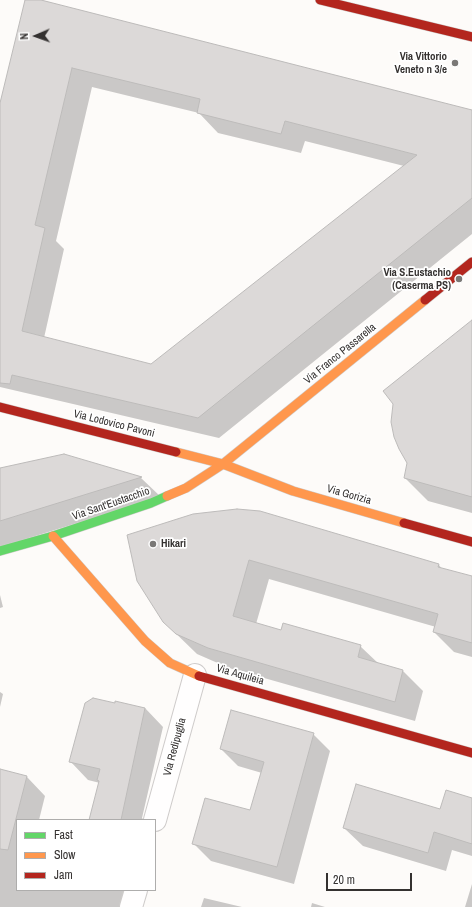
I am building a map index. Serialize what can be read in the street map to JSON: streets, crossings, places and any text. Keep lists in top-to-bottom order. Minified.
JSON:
{"streets":{"street":["Via Franco Passarella","Via Lodovico Pavoni","Via Gorizia","Via Sant'Eustacchio","Via Aquileia","Via Redipuglia"]},"crossings":[["Via Franco Passarella","Via Lodovico Pavoni"],["Via Franco Passarella","Via Gorizia"],["Via Franco Passarella","Via Sant'Eustacchio"],["Via Lodovico Pavoni","Via Gorizia"],["Via Lodovico Pavoni","Via Sant'Eustacchio"],["Via Gorizia","Via Sant'Eustacchio"],["Via Sant'Eustacchio","Via Aquileia"],["Via Aquileia","Via Redipuglia"]],"places":["Via Vittorio Veneto n 3/e","Via S.Eustachio (Caserma PS)","Hikari"],"legend":["Fast","Slow","Jam"],"scale_bar":"20 m","north":"left"}
